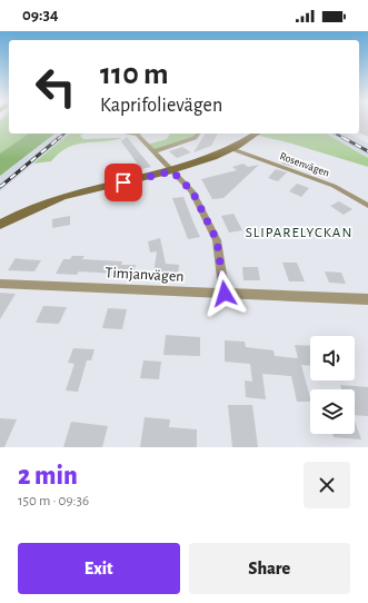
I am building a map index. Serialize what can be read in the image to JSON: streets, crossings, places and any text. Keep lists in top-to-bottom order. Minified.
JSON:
{"streets":{"street":["Rosenvägen","Timjanvägen"]},"districts":["SLIPARELYCKAN"],"page":{"status":"09:34","turn":["110 m","Kaprifolievägen"],"heading":["2 min","150 m · 09:36"],"buttons":["Exit","Share"]}}
